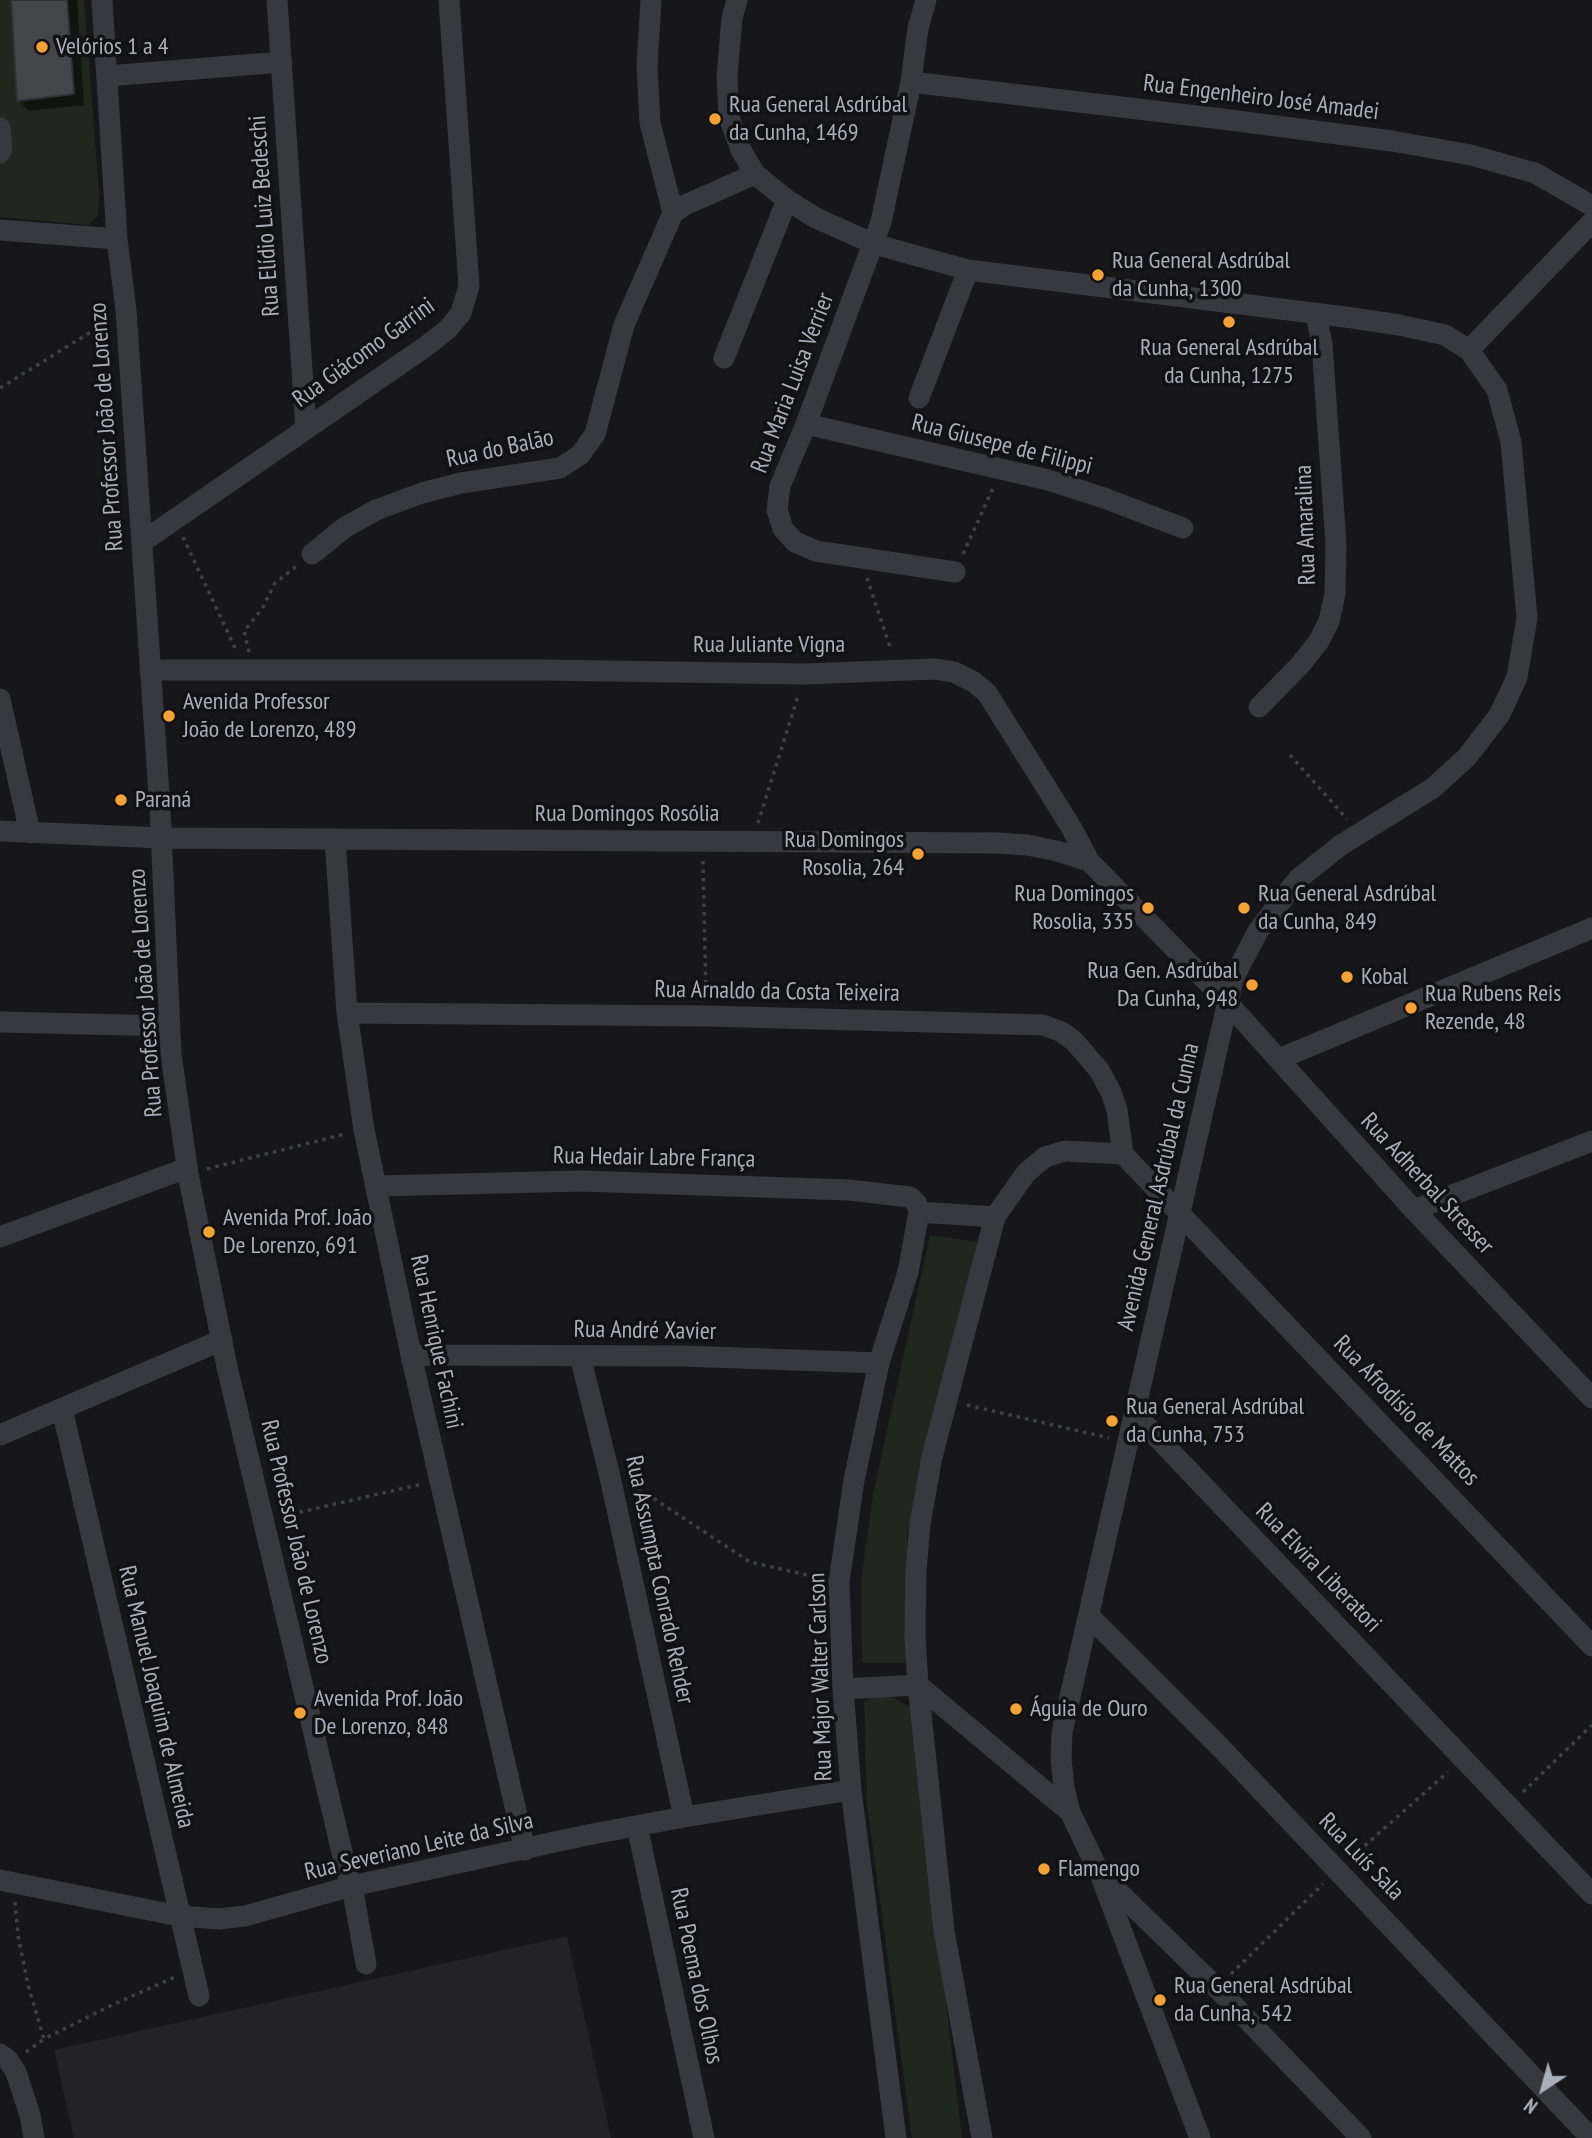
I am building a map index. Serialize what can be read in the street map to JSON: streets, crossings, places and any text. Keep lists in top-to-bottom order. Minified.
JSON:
{"streets":{"street":["Rua Engenheiro José Amadei","Rua Elídio Luiz Bedeschi","Rua Giácomo Garrini","Rua Maria Luisa Verrier","Rua Professor João de Lorenzo","Rua Giusepe de Filippi","Rua do Balão","Rua Amaralina","Rua Juliante Vigna","Rua Domingos Rosólia","Rua Arnaldo da Costa Teixeira","Rua Hedair Labre França","Rua Adherbal Stresser","Avenida General Asdrúbal da Cunha","Rua André Xavier","Rua Henrique Fachini","Rua Afrodísio de Mattos","Rua Elvira Liberatori","Rua Assumpta Conrado Rehder","Rua Major Walter Carlson","Rua Manuel Joaquim de Almeida","Rua Severiano Leite da Silva","Rua Luís Sala","Rua Poema dos Olhos"]},"crossings":[["Rua Engenheiro José Amadei","Rua Maria Luisa Verrier"],["Rua Elídio Luiz Bedeschi","Rua Giácomo Garrini"],["Rua Giácomo Garrini","Rua Professor João de Lorenzo"],["Rua Maria Luisa Verrier","Rua Giusepe de Filippi"],["Rua Maria Luisa Verrier","Avenida General Asdrúbal da Cunha"],["Rua Professor João de Lorenzo","Rua Juliante Vigna"],["Rua Professor João de Lorenzo","Rua Domingos Rosólia"],["Rua Professor João de Lorenzo","Rua Severiano Leite da Silva"],["Rua Amaralina","Avenida General Asdrúbal da Cunha"],["Rua Juliante Vigna","Rua Domingos Rosólia"],["Rua Juliante Vigna","Rua Adherbal Stresser"],["Rua Juliante Vigna","Avenida General Asdrúbal da Cunha"],["Rua Domingos Rosólia","Rua Henrique Fachini"],["Rua Arnaldo da Costa Teixeira","Rua Henrique Fachini"],["Rua Hedair Labre França","Rua Henrique Fachini"],["Rua Hedair Labre França","Rua Major Walter Carlson"],["Rua Adherbal Stresser","Avenida General Asdrúbal da Cunha"],["Avenida General Asdrúbal da Cunha","Rua Afrodísio de Mattos"],["Avenida General Asdrúbal da Cunha","Rua Elvira Liberatori"],["Avenida General Asdrúbal da Cunha","Rua Luís Sala"],["Rua André Xavier","Rua Henrique Fachini"],["Rua André Xavier","Rua Assumpta Conrado Rehder"],["Rua André Xavier","Rua Major Walter Carlson"],["Rua Henrique Fachini","Rua Severiano Leite da Silva"],["Rua Assumpta Conrado Rehder","Rua Severiano Leite da Silva"],["Rua Major Walter Carlson","Rua Severiano Leite da Silva"],["Rua Manuel Joaquim de Almeida","Rua Severiano Leite da Silva"],["Rua Severiano Leite da Silva","Rua Poema dos Olhos"]],"places":["Velórios 1 a 4","Rua General Asdrúbal da Cunha, 1469","Rua General Asdrúbal da Cunha, 1300","Rua General Asdrúbal da Cunha, 1275","Avenida Professor João de Lorenzo, 489","Paraná","Rua Domingos Rosolia, 264","Rua Domingos Rosolia, 335","Rua General Asdrúbal da Cunha, 849","Kobal","Rua Gen. Asdrúbal Da Cunha, 948","Rua Rubens Reis Rezende, 48","Avenida Prof. João De Lorenzo, 691","Rua General Asdrúbal da Cunha, 753","Águia de Ouro","Avenida Prof. João De Lorenzo, 848","Flamengo","Rua General Asdrúbal da Cunha, 542"],"north":"bottom left"}
